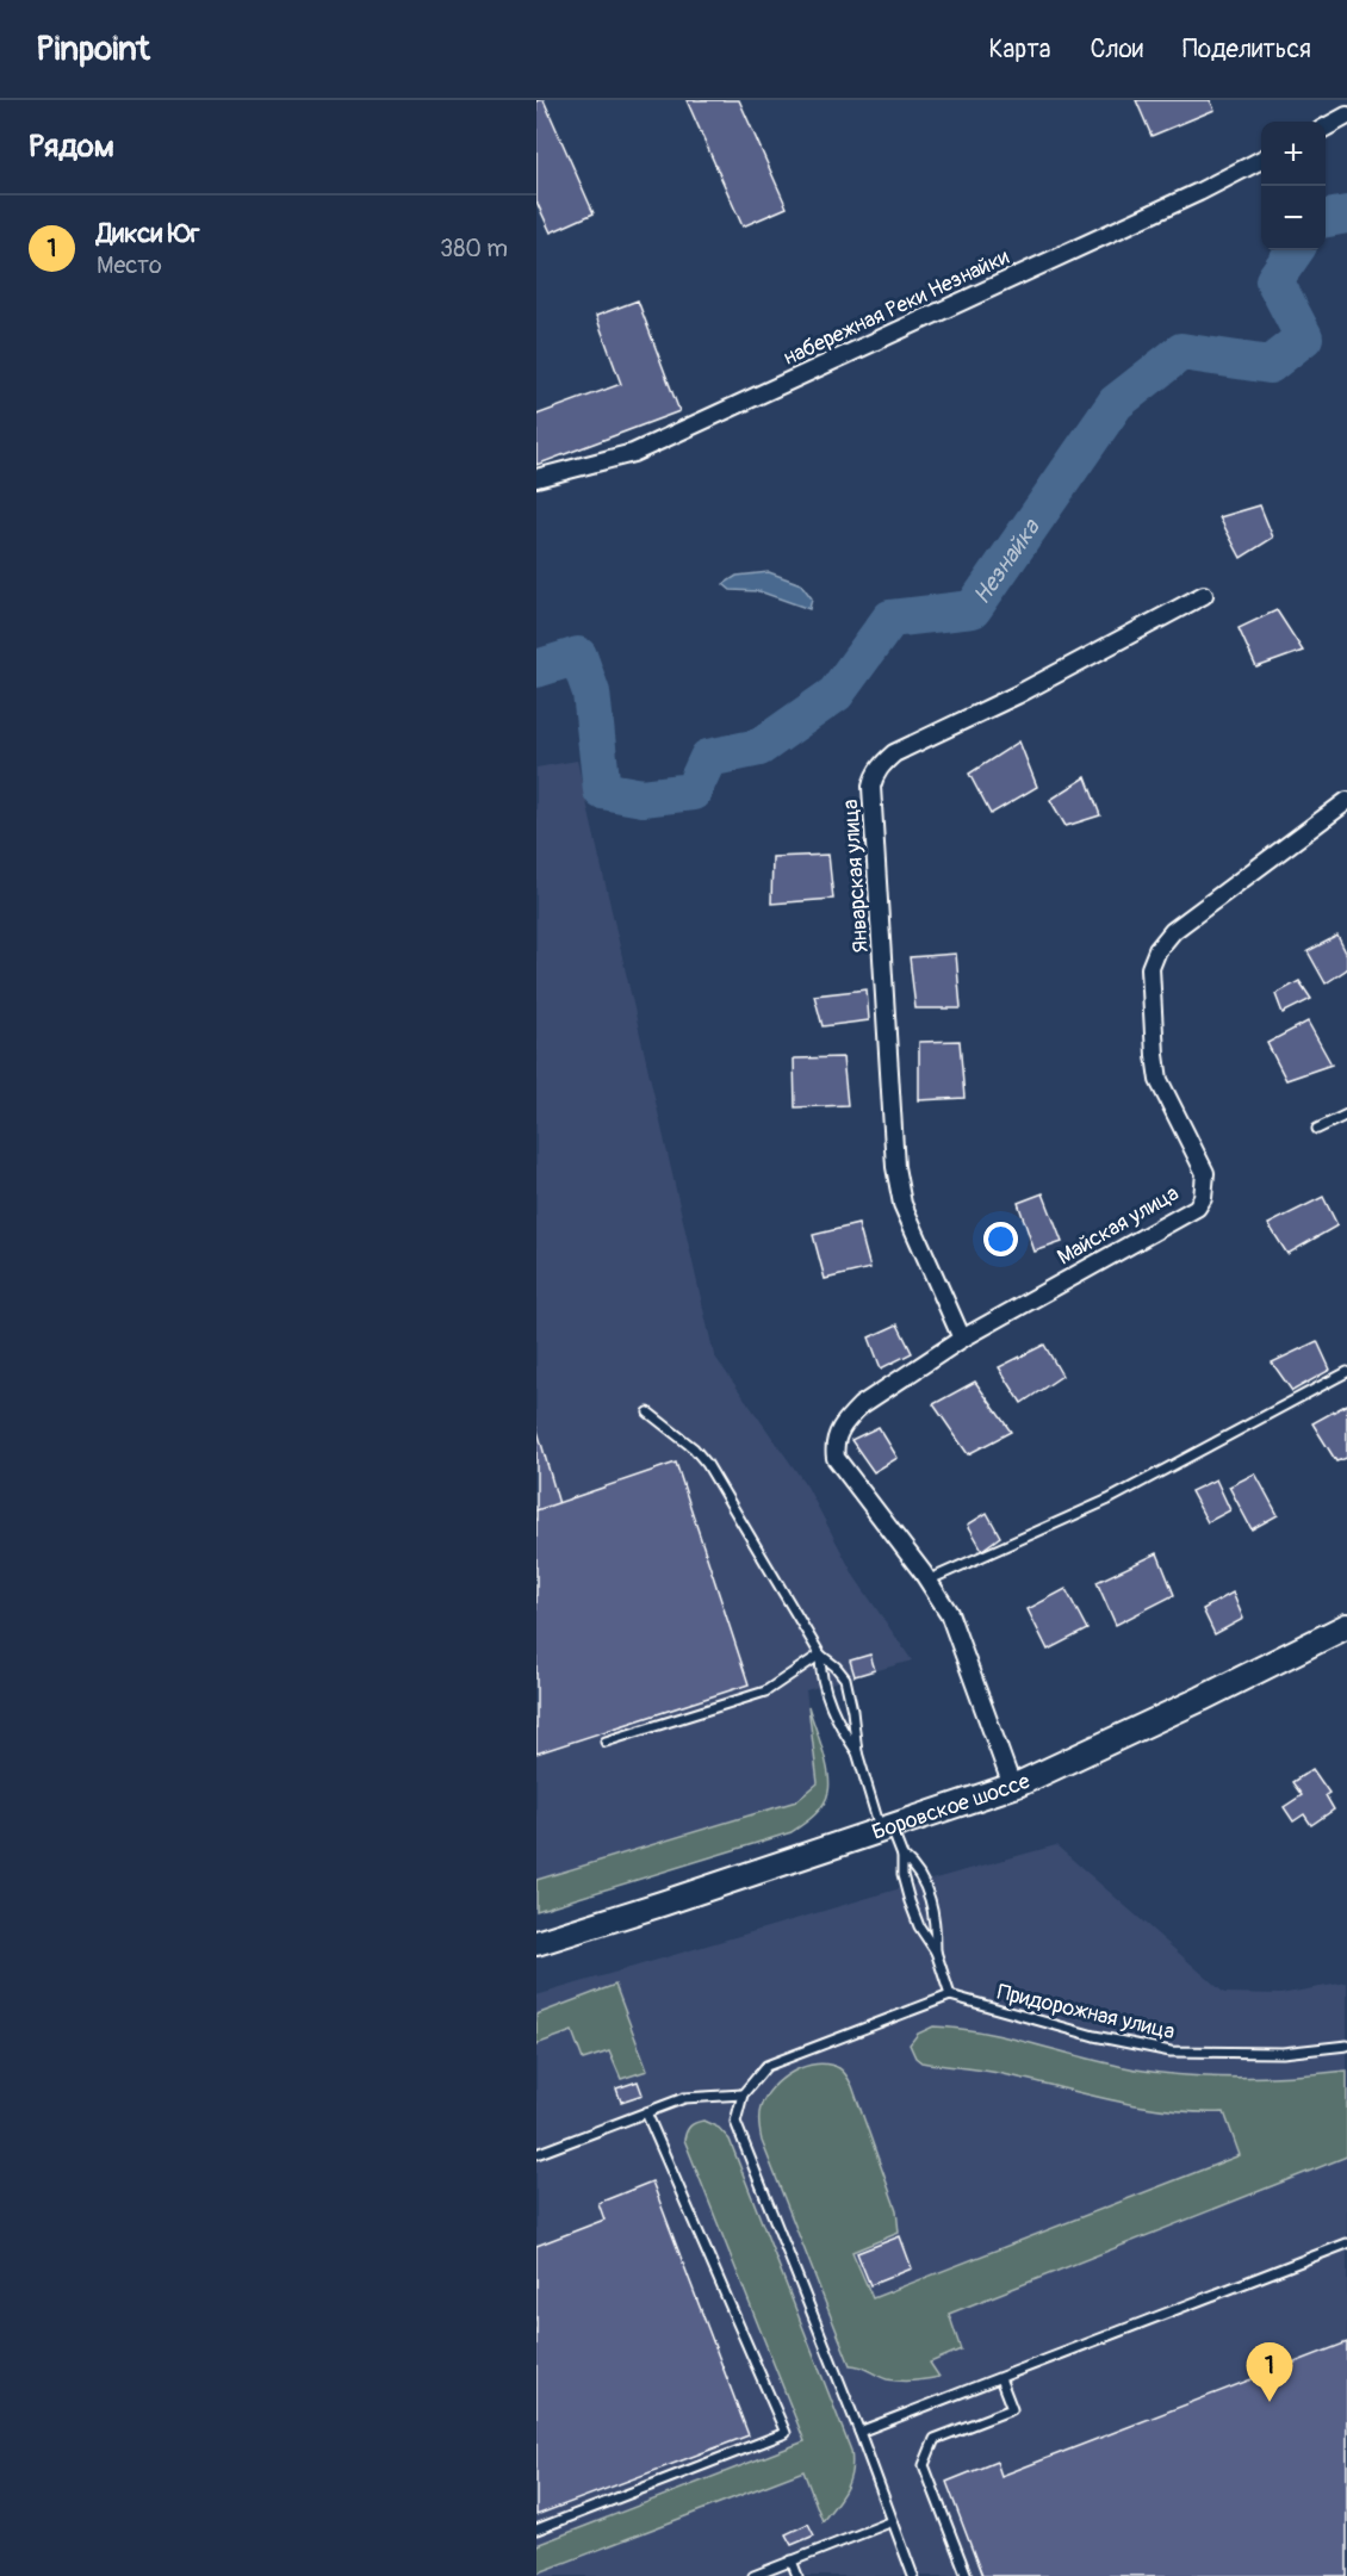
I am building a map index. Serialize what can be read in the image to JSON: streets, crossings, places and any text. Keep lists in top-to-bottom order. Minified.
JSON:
{"streets":{"main road":["Боровское шоссе"],"street":["набережная Реки Незнайки","Январская улица","Майская улица"],"lane":["Придорожная улица"]},"crossings":[["Январская улица","Майская улица"]],"water":["Незнайка"],"page":{"header":"Pinpoint","nav":["Карта","Слои","Поделиться"],"heading":"Рядом","map_buttons":["+","−"],"list":[{"mark":"1","name":"Дикси Юг","note":"Место","value":"380 m"}],"pins":"1"}}
